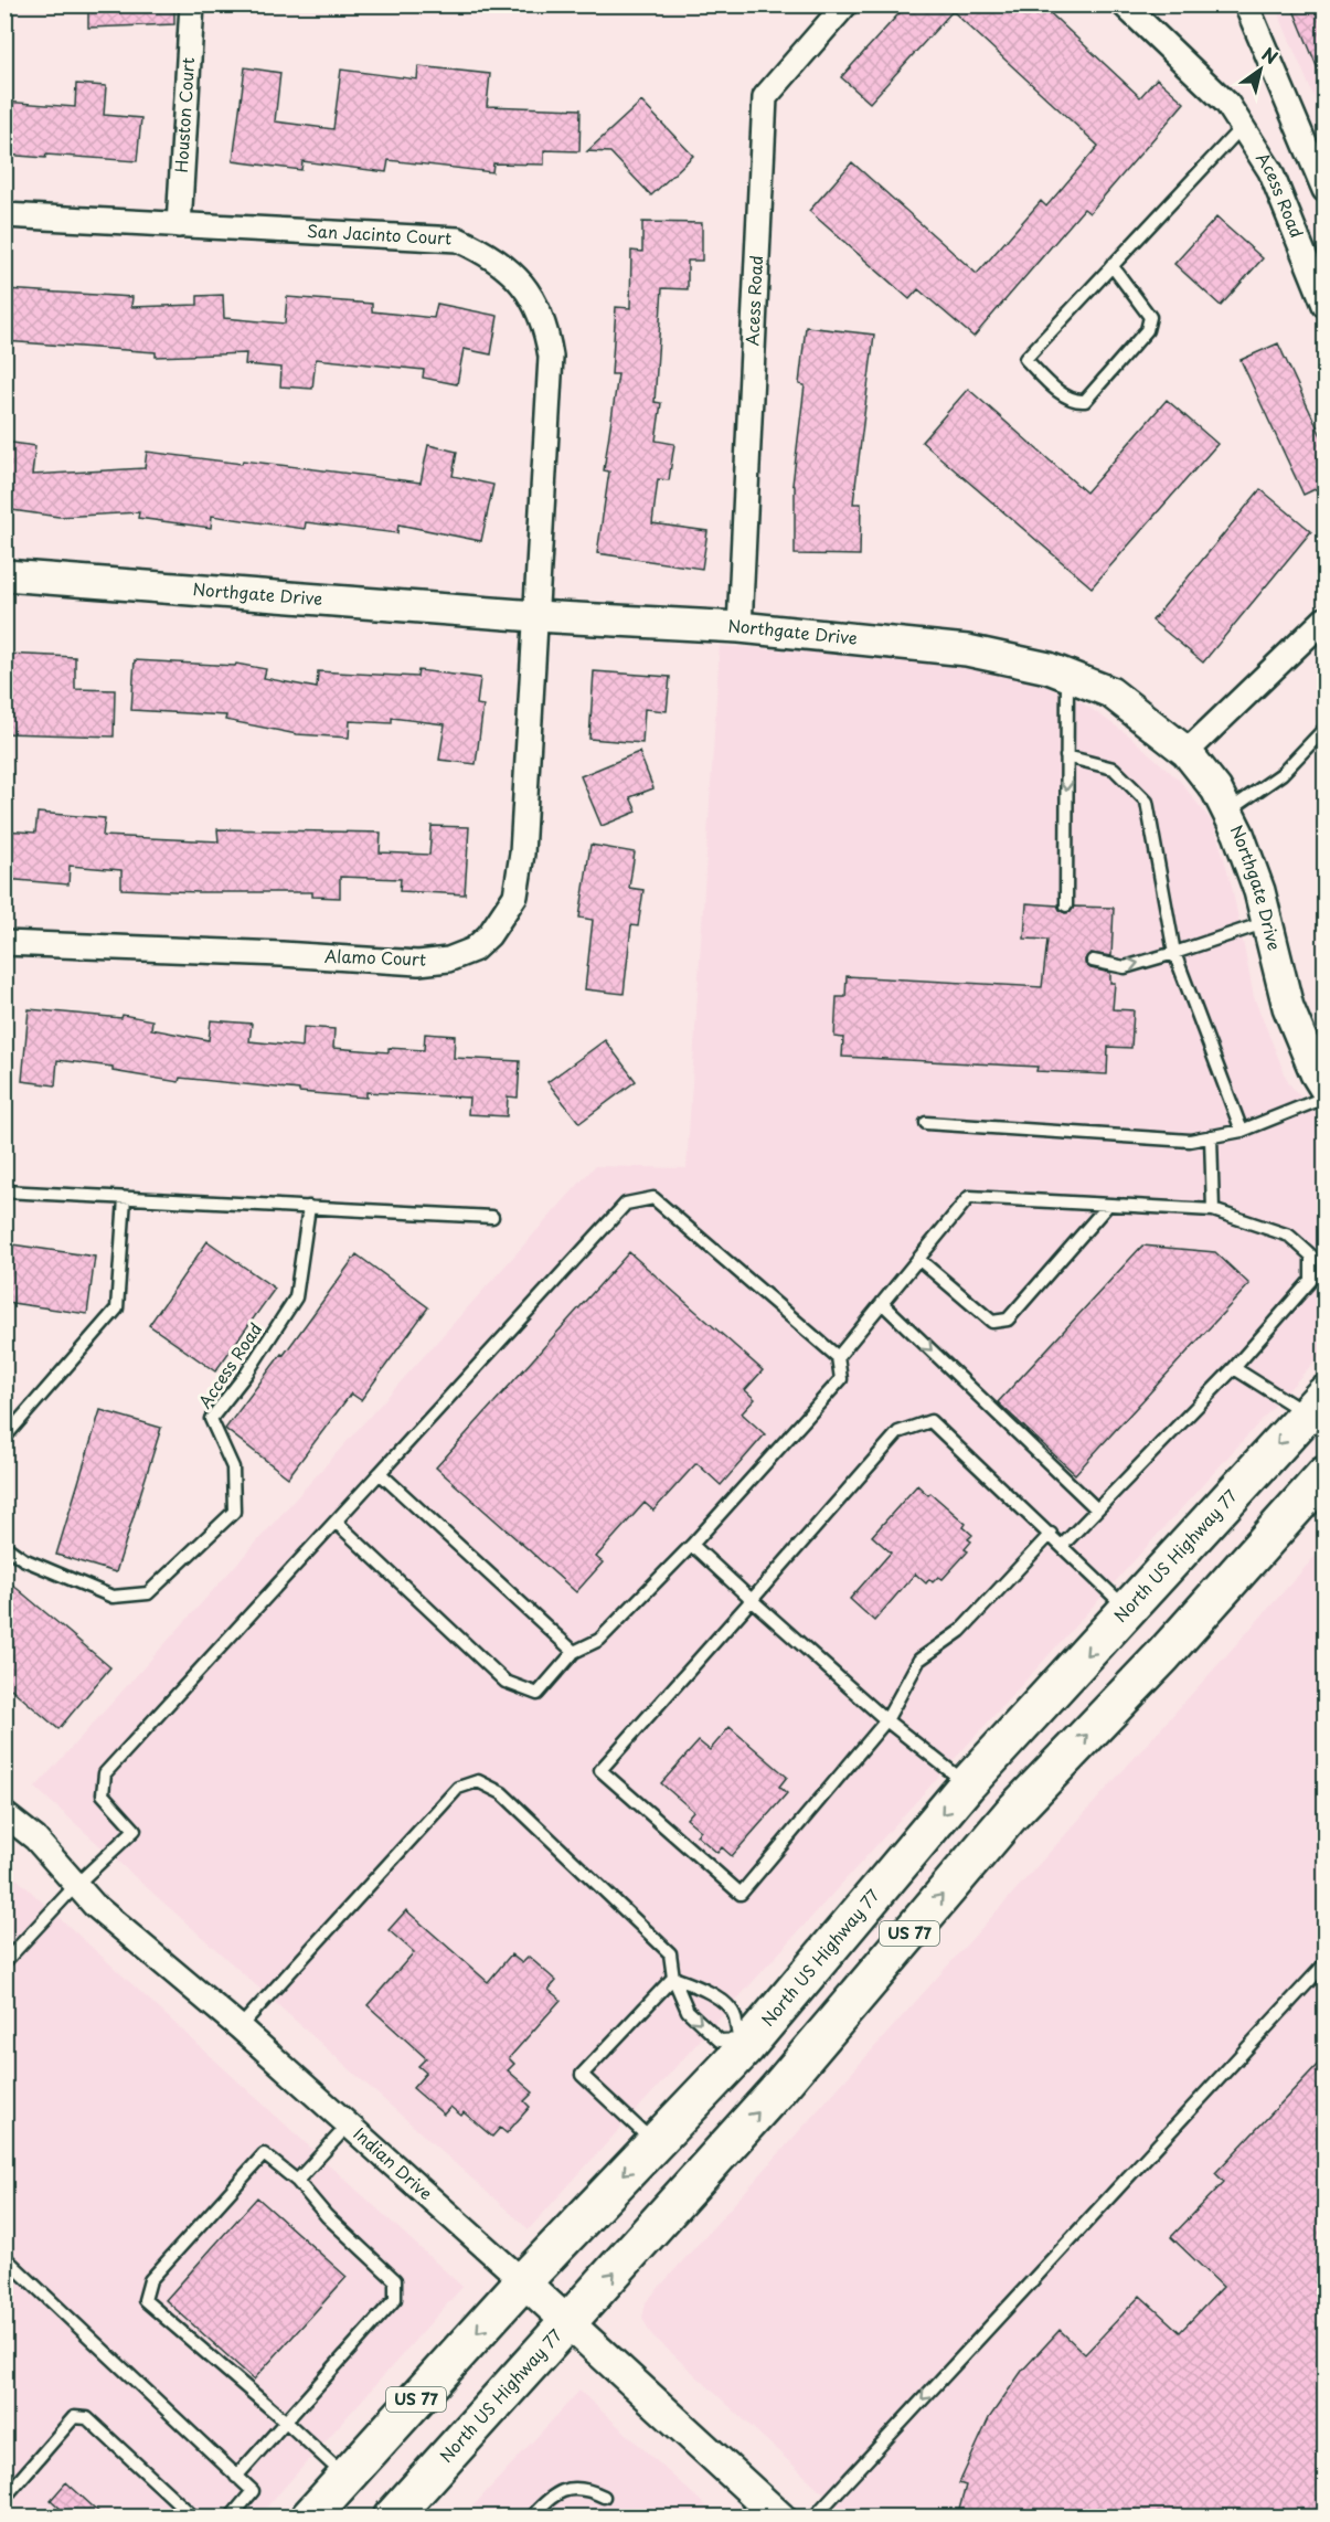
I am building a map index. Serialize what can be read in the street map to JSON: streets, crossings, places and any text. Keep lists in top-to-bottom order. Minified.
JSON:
{"streets":{"main road":["North US Highway 77","US 77"],"street":["Houston Court","Acess Road","San Jacinto Court","Northgate Drive","Alamo Court","Indian Drive"],"lane":["Access Road"]},"crossings":[["Houston Court","San Jacinto Court"],["Acess Road","Northgate Drive"],["San Jacinto Court","Northgate Drive"],["San Jacinto Court","Alamo Court"],["Northgate Drive","Alamo Court"],["North US Highway 77","Indian Drive"]],"north":"top right"}
